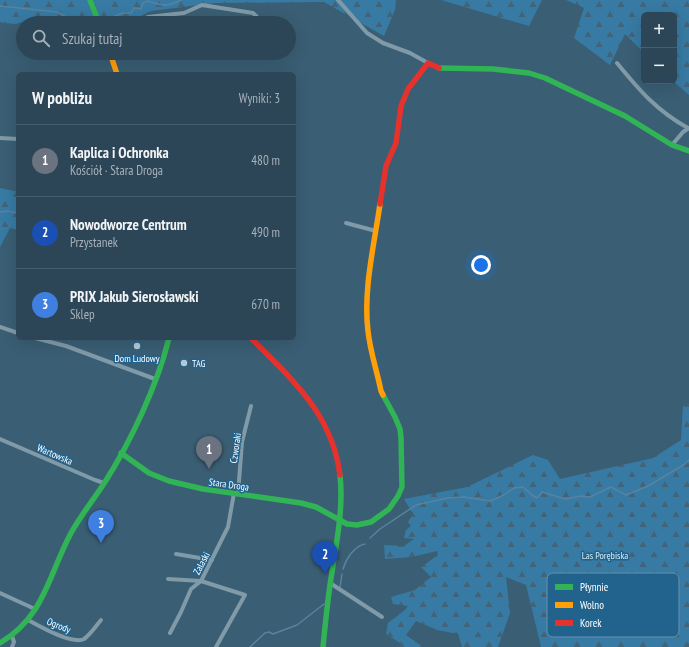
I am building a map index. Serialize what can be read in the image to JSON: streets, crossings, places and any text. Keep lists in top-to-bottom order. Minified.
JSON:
{"streets":{"street":["Czworaki","Wartowska","Stara Droga","Zalaski","Ogrody"]},"crossings":[["Czworaki","Stara Droga"],["Czworaki","Zalaski"],["Stara Droga","Zalaski"]],"parks":["Las Porębiska"],"places":["Dom Ludowy","TAG"],"legend":["Płynnie","Wolno","Korek"],"page":{"map_buttons":["+","−"],"search":"Szukaj tutaj","heading":["W pobliżu","Wyniki: 3"],"list":[{"mark":"1","name":"Kaplica i Ochronka","note":"Kościół · Stara Droga","value":"480 m"},{"mark":"2","name":"Nowodworze Centrum","note":"Przystanek","value":"490 m"},{"mark":"3","name":"PRIX Jakub Sierosławski","note":"Sklep","value":"670 m"}],"pins":["1","3","2"]}}
